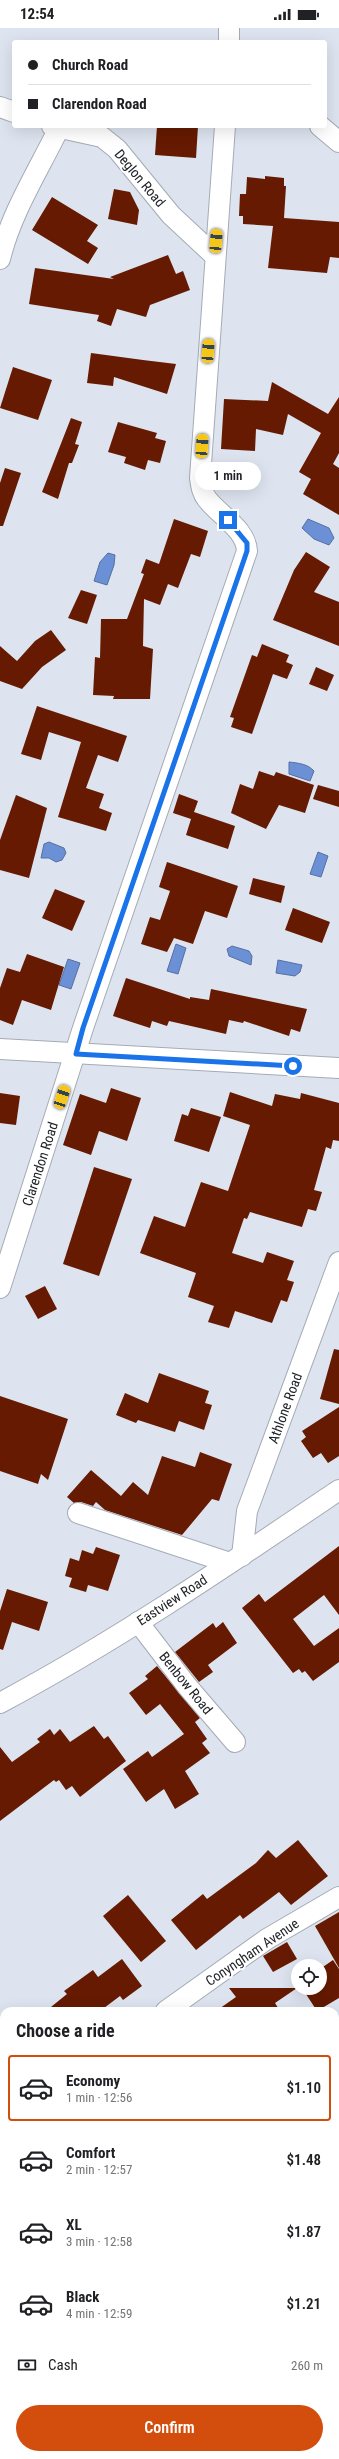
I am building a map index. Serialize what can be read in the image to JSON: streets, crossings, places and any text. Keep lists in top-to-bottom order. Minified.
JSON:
{"streets":{"street":["Deglon Road","Clarendon Road","Athlone Road","Eastview Road","Benbow Road","Conyngham Avenue"]},"crossings":[["Deglon Road","Clarendon Road"],["Athlone Road","Eastview Road"],["Eastview Road","Benbow Road"]],"page":{"status":"12:54","banner":["Church Road","Clarendon Road"],"bubble":"1 min","heading":"Choose a ride","list":[{"name":"Economy","note":"1 min · 12:56","value":"$1.10"},{"name":"Comfort","note":"2 min · 12:57","value":"$1.48"},{"name":"XL","note":"3 min · 12:58","value":"$1.87"},{"name":"Black","note":"4 min · 12:59","value":"$1.21"}],"pay":["Cash","260 m"],"buttons":"Confirm"}}
